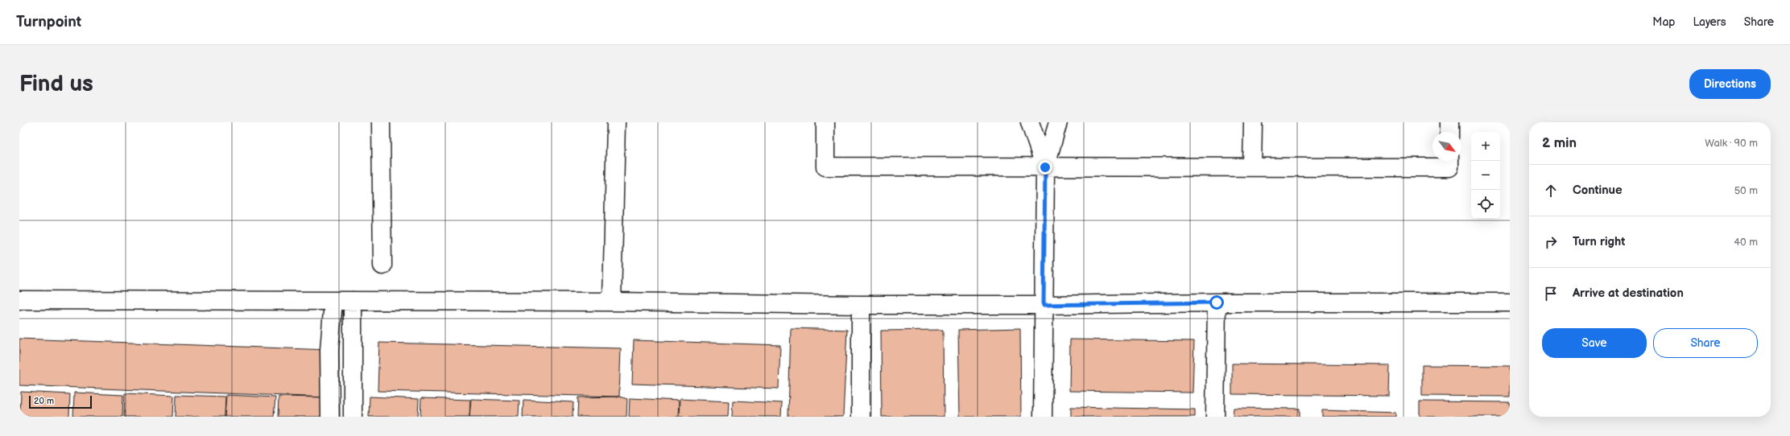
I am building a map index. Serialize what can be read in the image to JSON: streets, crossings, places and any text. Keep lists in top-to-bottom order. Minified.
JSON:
{"scale_bar":"20 m","north":"bottom right","page":{"header":"Turnpoint","nav":["Map","Layers","Share"],"buttons":["Directions",["Save","Share"]],"title":"Find us","heading":["2 min","Walk · 90 m"],"map_buttons":["+","−"],"list":[["Continue","50 m"],["Turn right","40 m"],"Arrive at destination"],"scale":"20 m"}}
